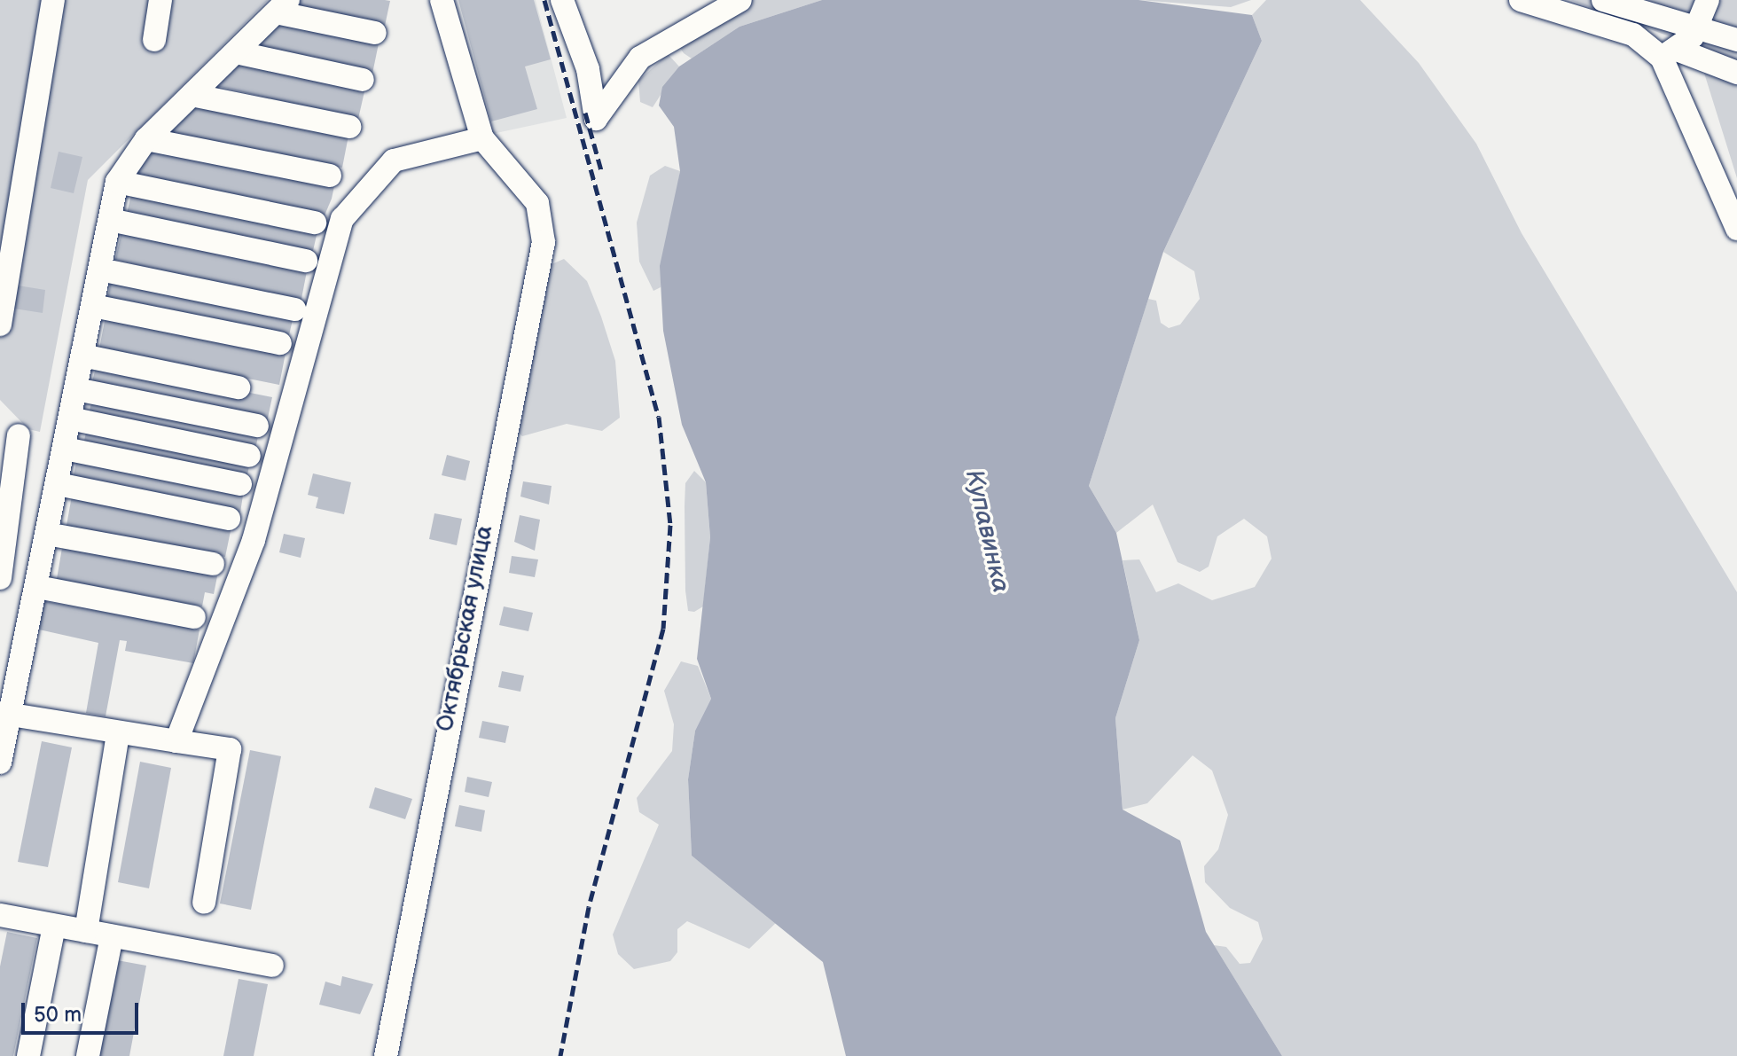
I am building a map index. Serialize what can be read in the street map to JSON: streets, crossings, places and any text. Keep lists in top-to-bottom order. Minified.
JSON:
{"streets":{"street":["Октябрьская улица"]},"water":["Купавинка"],"scale_bar":"50 m"}
